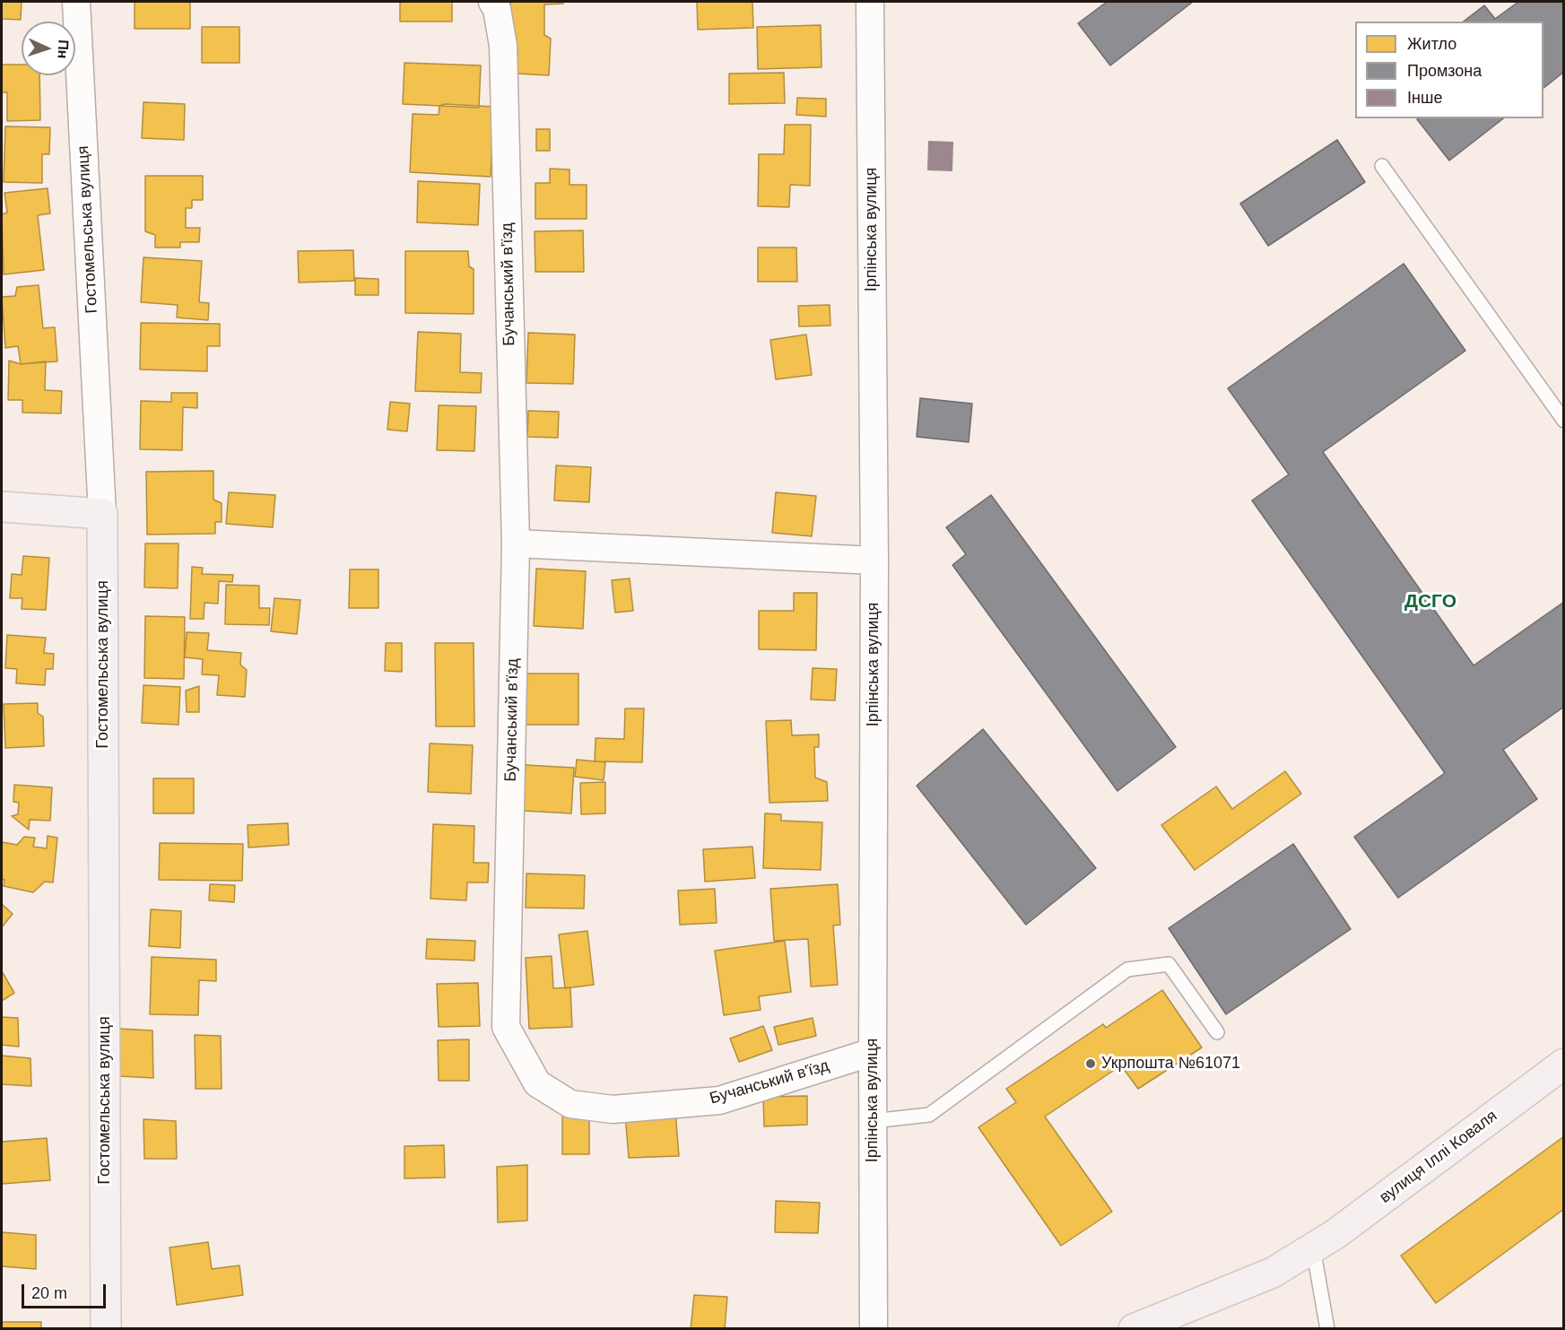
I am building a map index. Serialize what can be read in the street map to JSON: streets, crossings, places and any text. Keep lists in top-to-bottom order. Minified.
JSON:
{"streets":{"main road":["Гостомельська вулиця","вулиця Іллі Коваля"],"street":["Ірпінська вулиця","Бучанський в'їзд"]},"crossings":[["Ірпінська вулиця","Бучанський в'їзд"]],"districts":["ДСГО"],"places":["Укрпошта №61071"],"legend":["Житло","Промзона","Інше"],"scale_bar":"20 m","north":"right"}
